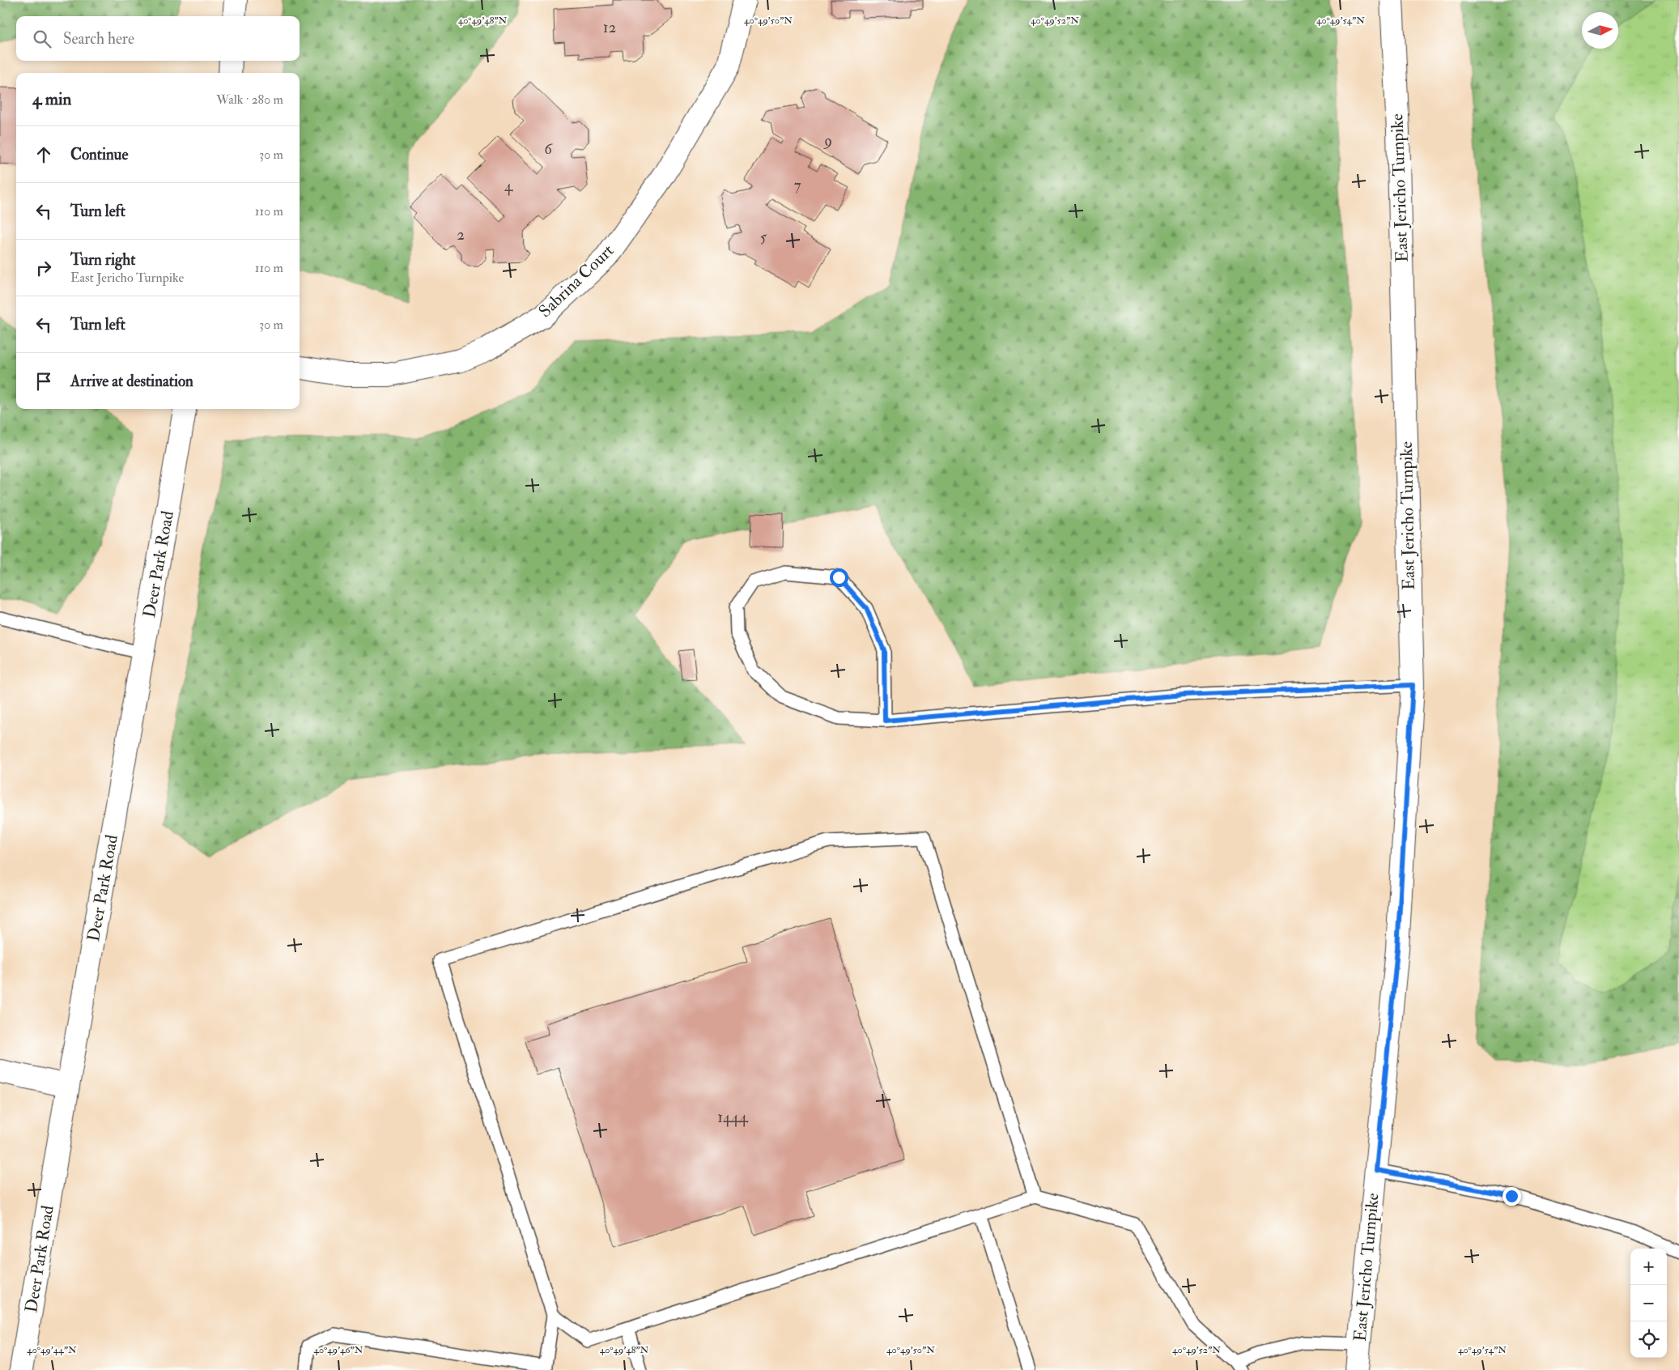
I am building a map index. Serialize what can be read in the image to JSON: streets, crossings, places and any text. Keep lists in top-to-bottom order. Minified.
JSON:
{"streets":{"main road":["East Jericho Turnpike","Sabrina Court","Deer Park Road"]},"house_numbers":["12","9","6","7","4","2","5","1444"],"north":"right","page":{"search":"Search here","heading":["4 min","Walk · 280 m"],"list":[["Continue","30 m"],["Turn left","110 m"],["Turn right","East Jericho Turnpike","110 m"],["Turn left","30 m"],"Arrive at destination"],"map_buttons":["+","−"]},"coordinates":["40°49'48\"N","40°49'50\"N","40°49'52\"N","40°49'54\"N","40°49'44\"N","40°49'46\"N"]}
